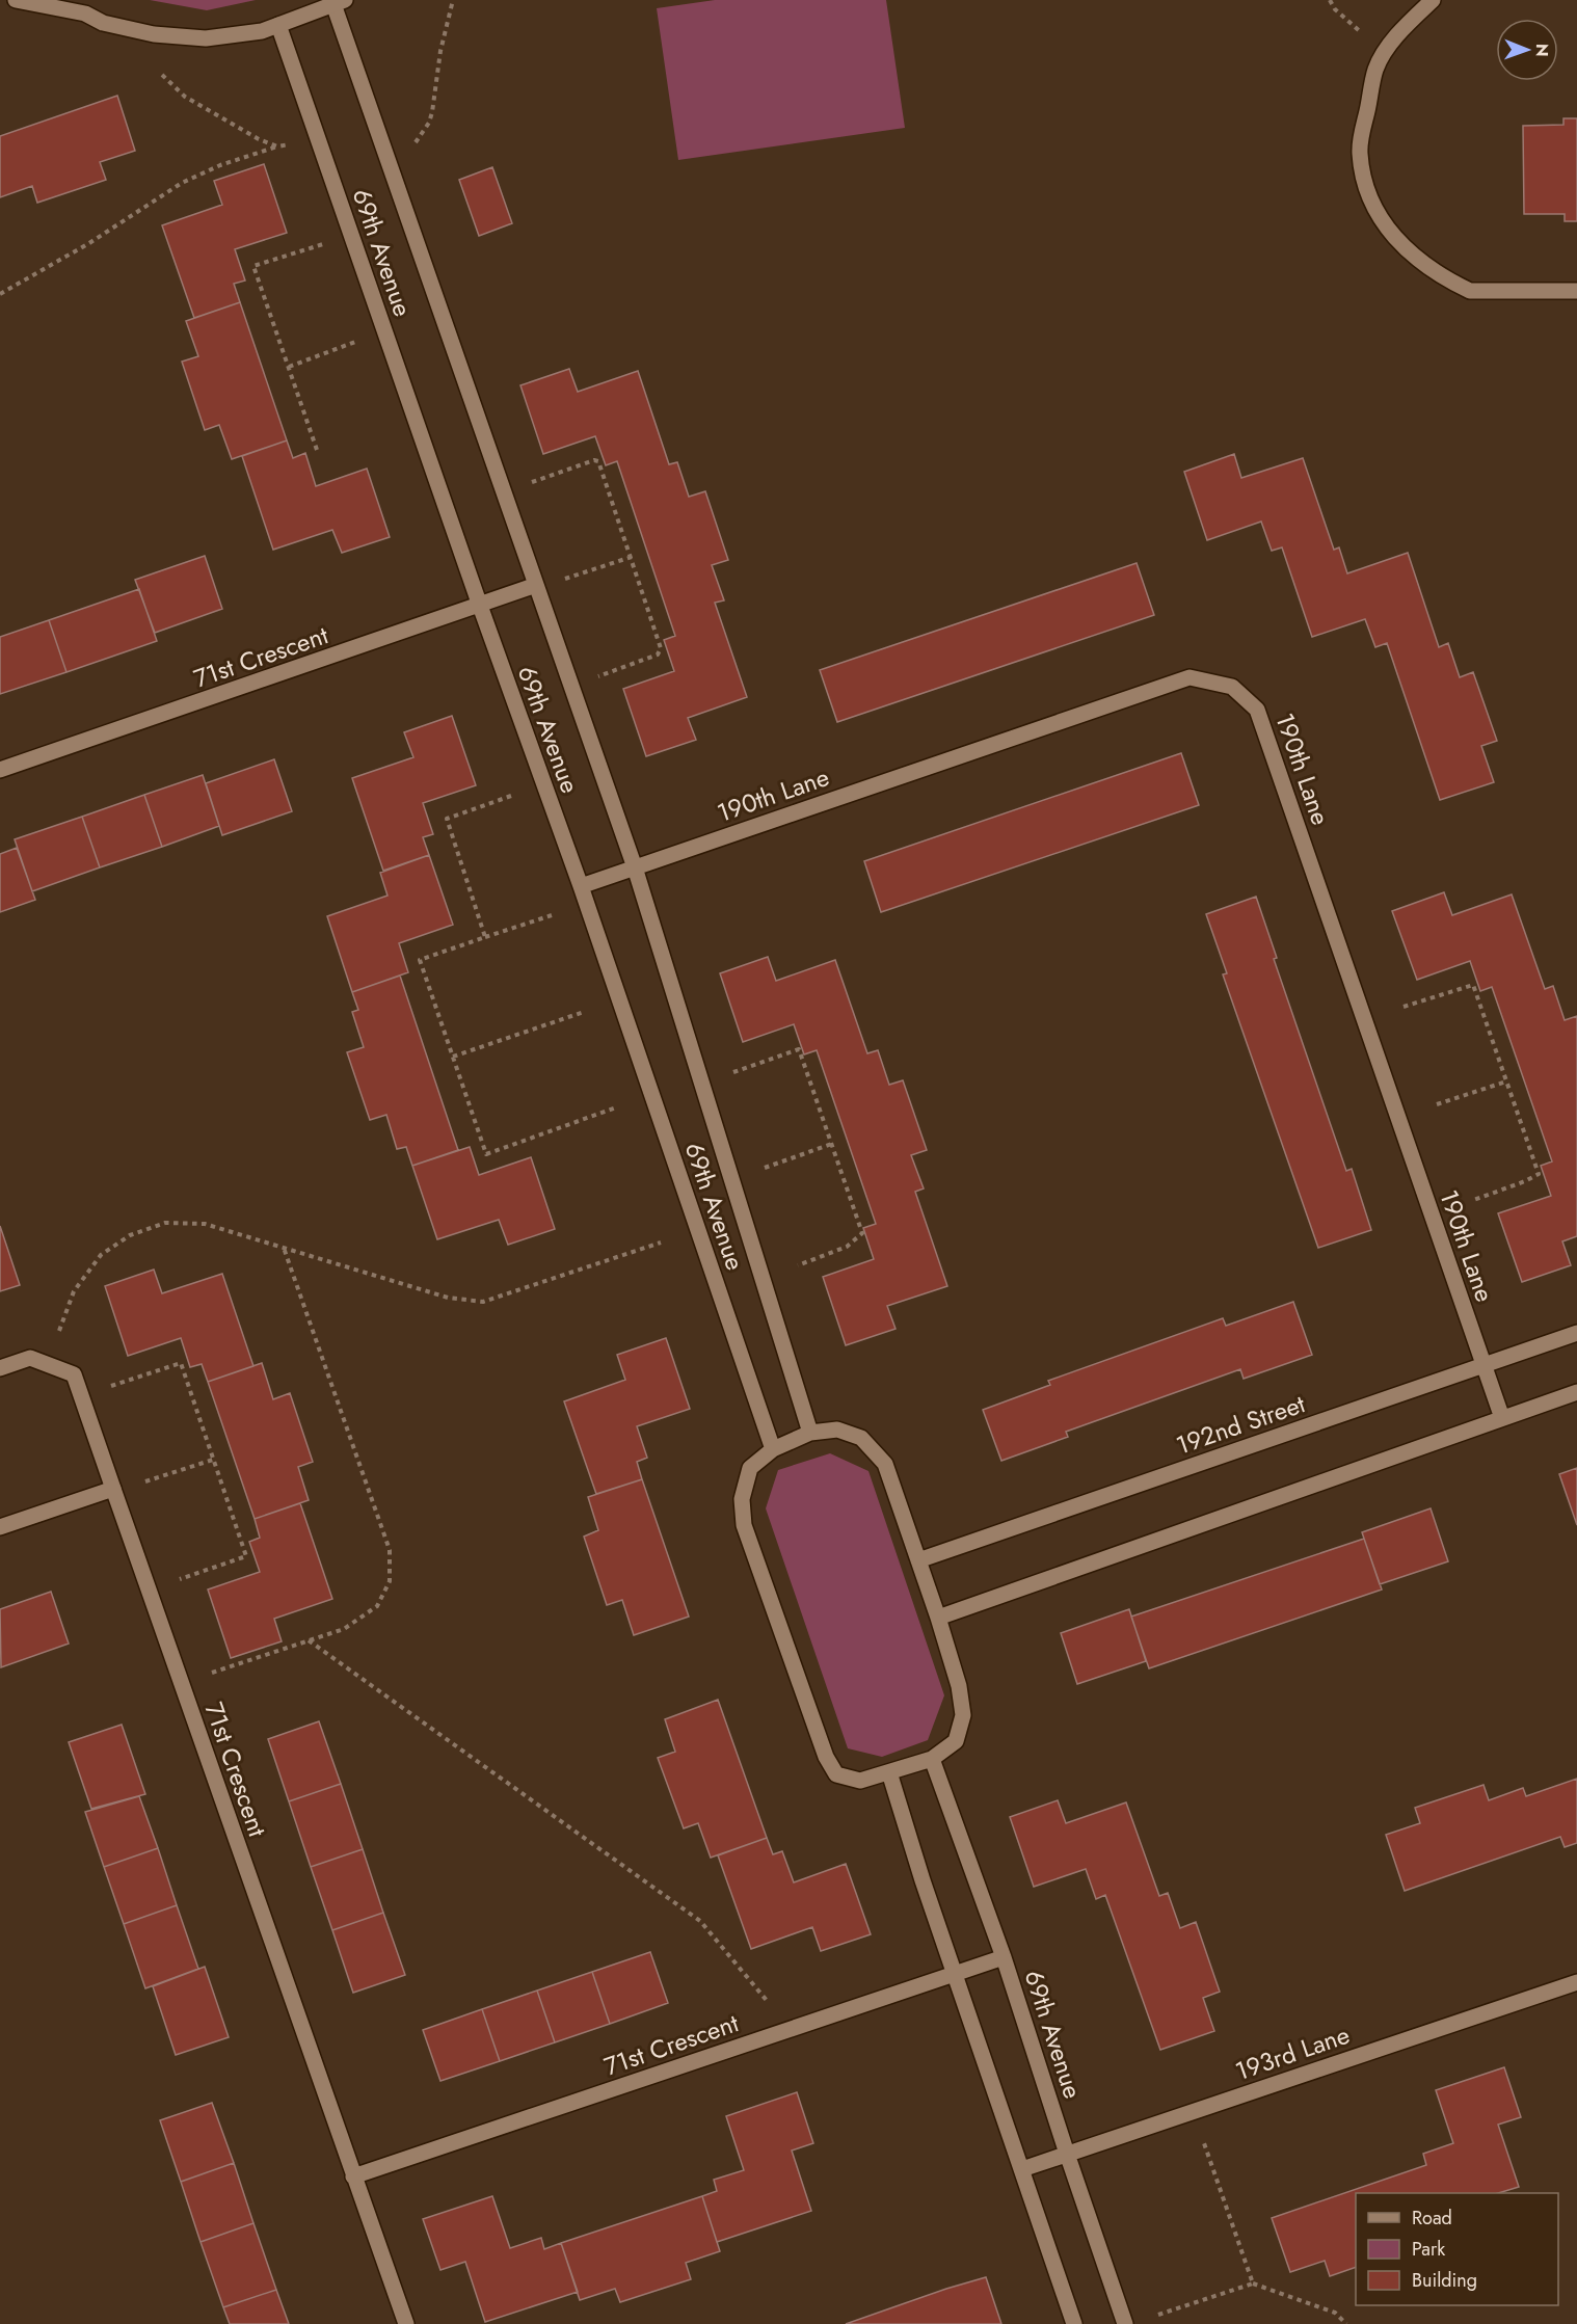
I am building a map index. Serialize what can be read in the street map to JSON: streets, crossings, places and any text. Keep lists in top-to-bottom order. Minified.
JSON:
{"streets":{"street":["69th Avenue","71st Crescent","190th Lane","192nd Street","193rd Lane"]},"crossings":[["69th Avenue","71st Crescent"],["69th Avenue","190th Lane"],["69th Avenue","193rd Lane"],["190th Lane","192nd Street"]],"legend":["Road","Park","Building"],"north":"right"}
